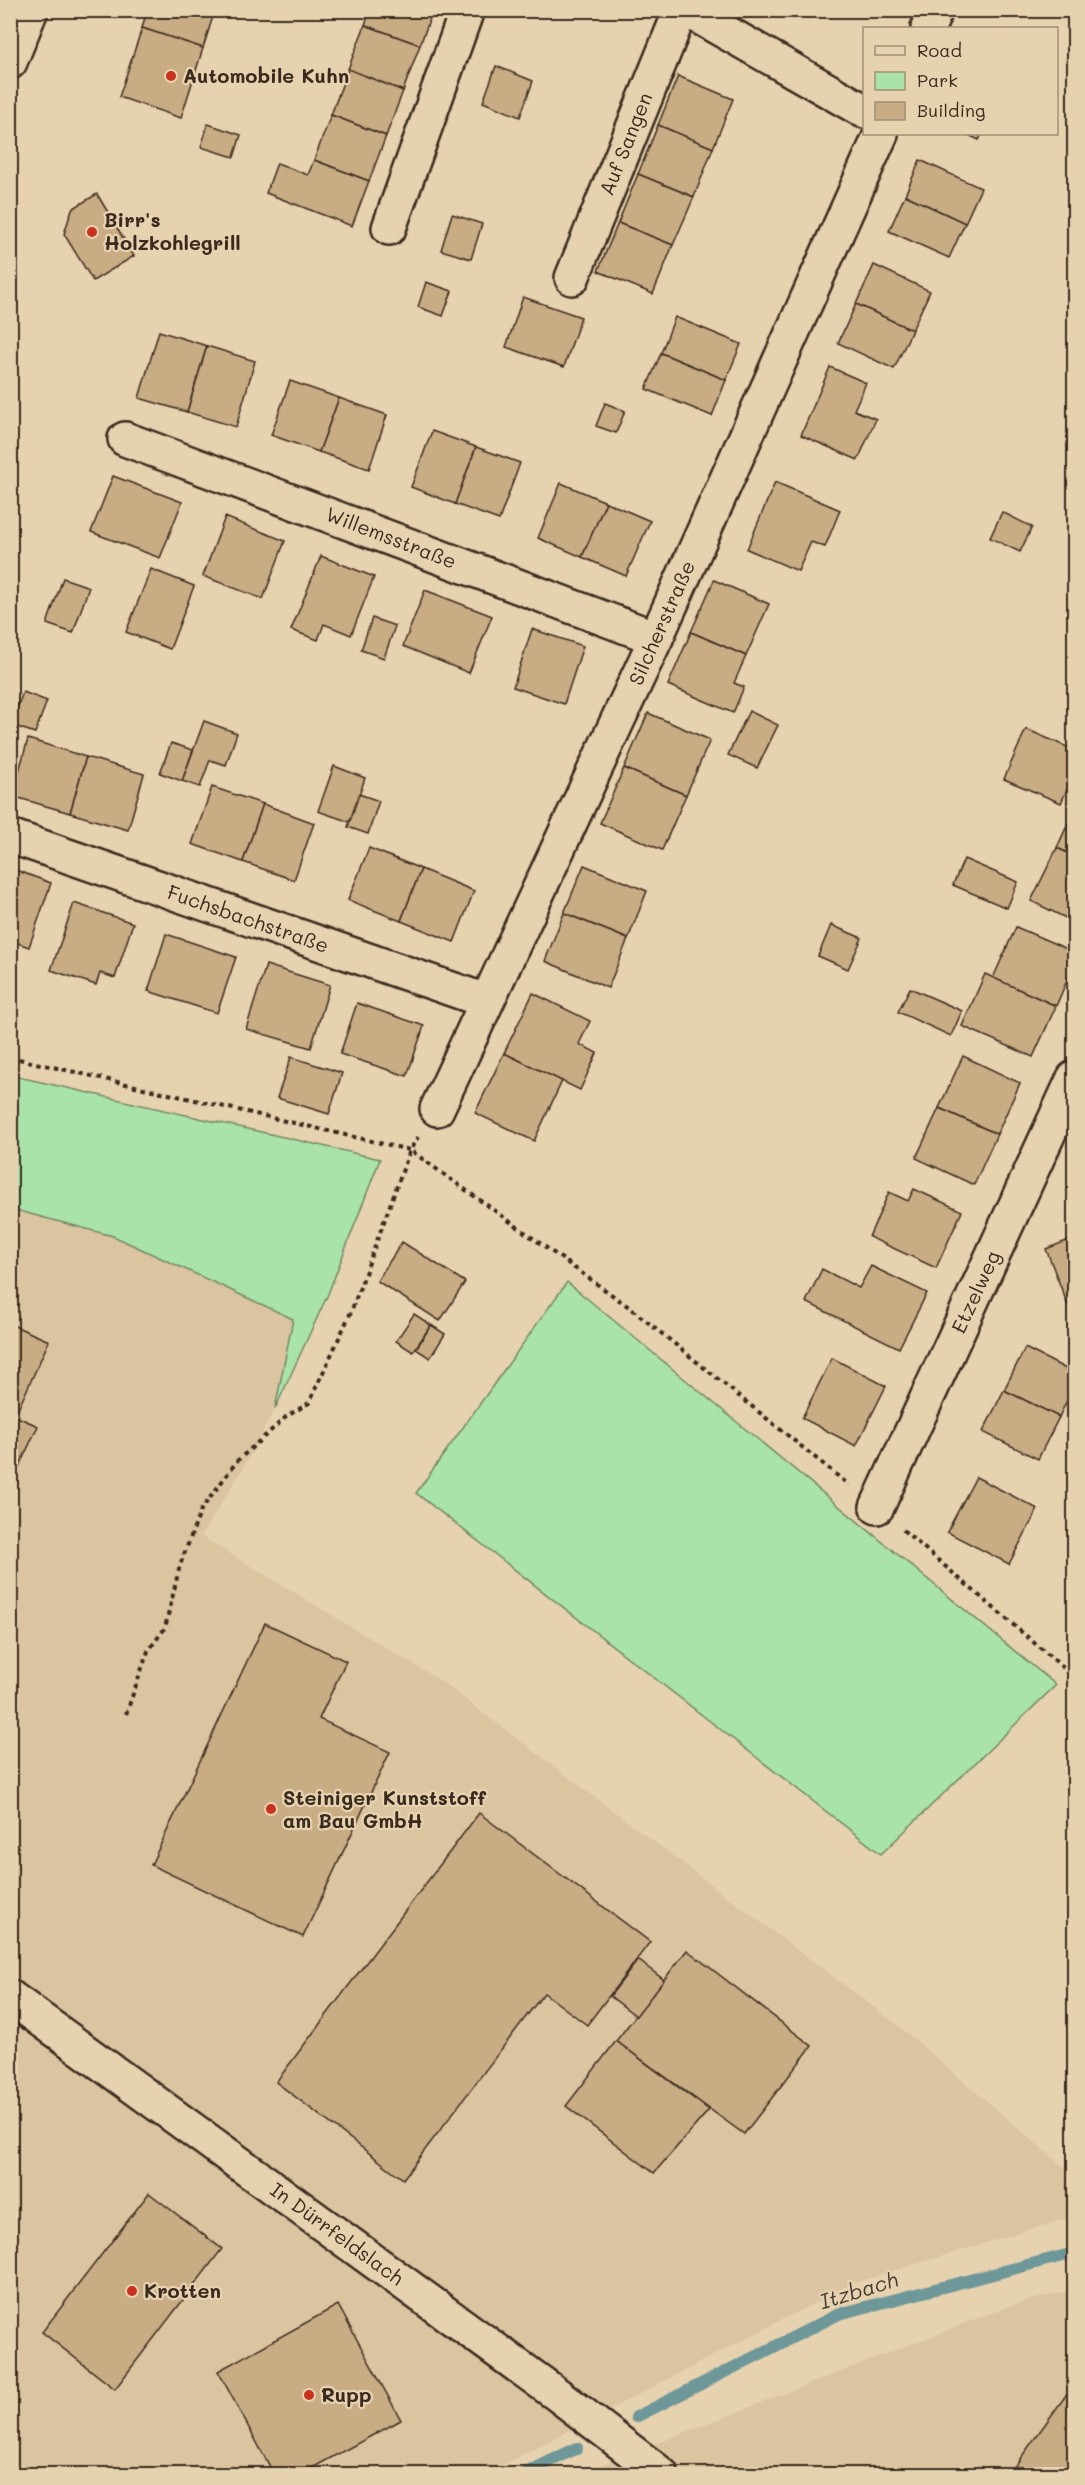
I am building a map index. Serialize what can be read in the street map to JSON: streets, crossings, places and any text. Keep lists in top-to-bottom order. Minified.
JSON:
{"streets":{"street":["Auf Sangen","Willemsstraße","Silcherstraße","Fuchsbachstraße","Etzelweg","In Dürrfeldslach"]},"crossings":[["Willemsstraße","Silcherstraße"],["Silcherstraße","Fuchsbachstraße"]],"water":["Itzbach"],"places":["Automobile Kuhn","Birr's Holzkohlegrill","Steiniger Kunststoff am Bau GmbH","Krotten","Rupp"],"legend":["Road","Park","Building"]}
